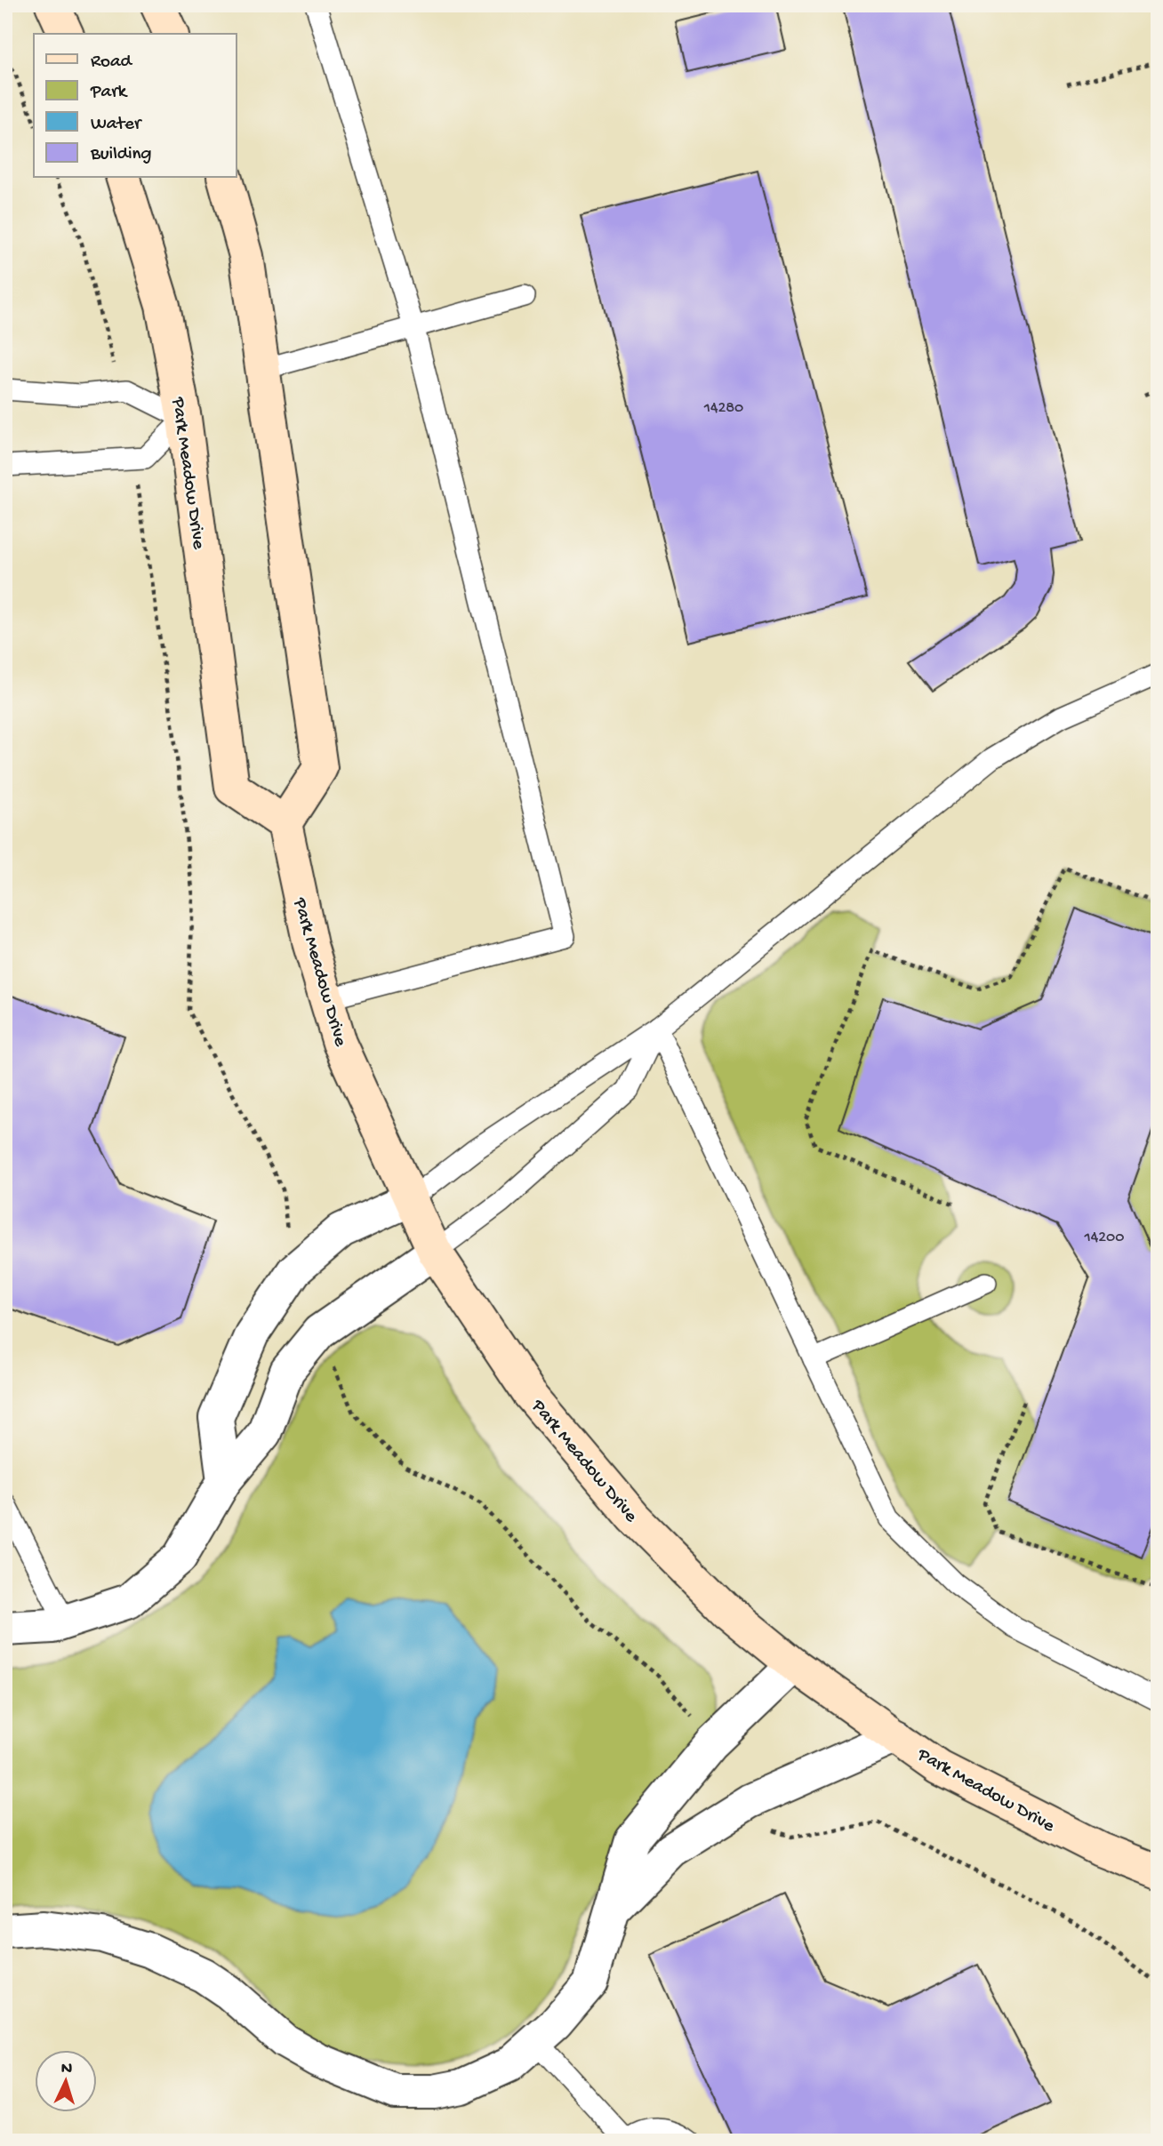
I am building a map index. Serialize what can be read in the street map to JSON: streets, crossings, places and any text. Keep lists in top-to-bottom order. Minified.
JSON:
{"streets":{"street":["Park Meadow Drive"]},"house_numbers":["14280","14200"],"legend":["Road","Park","Water","Building"],"north":"top"}
